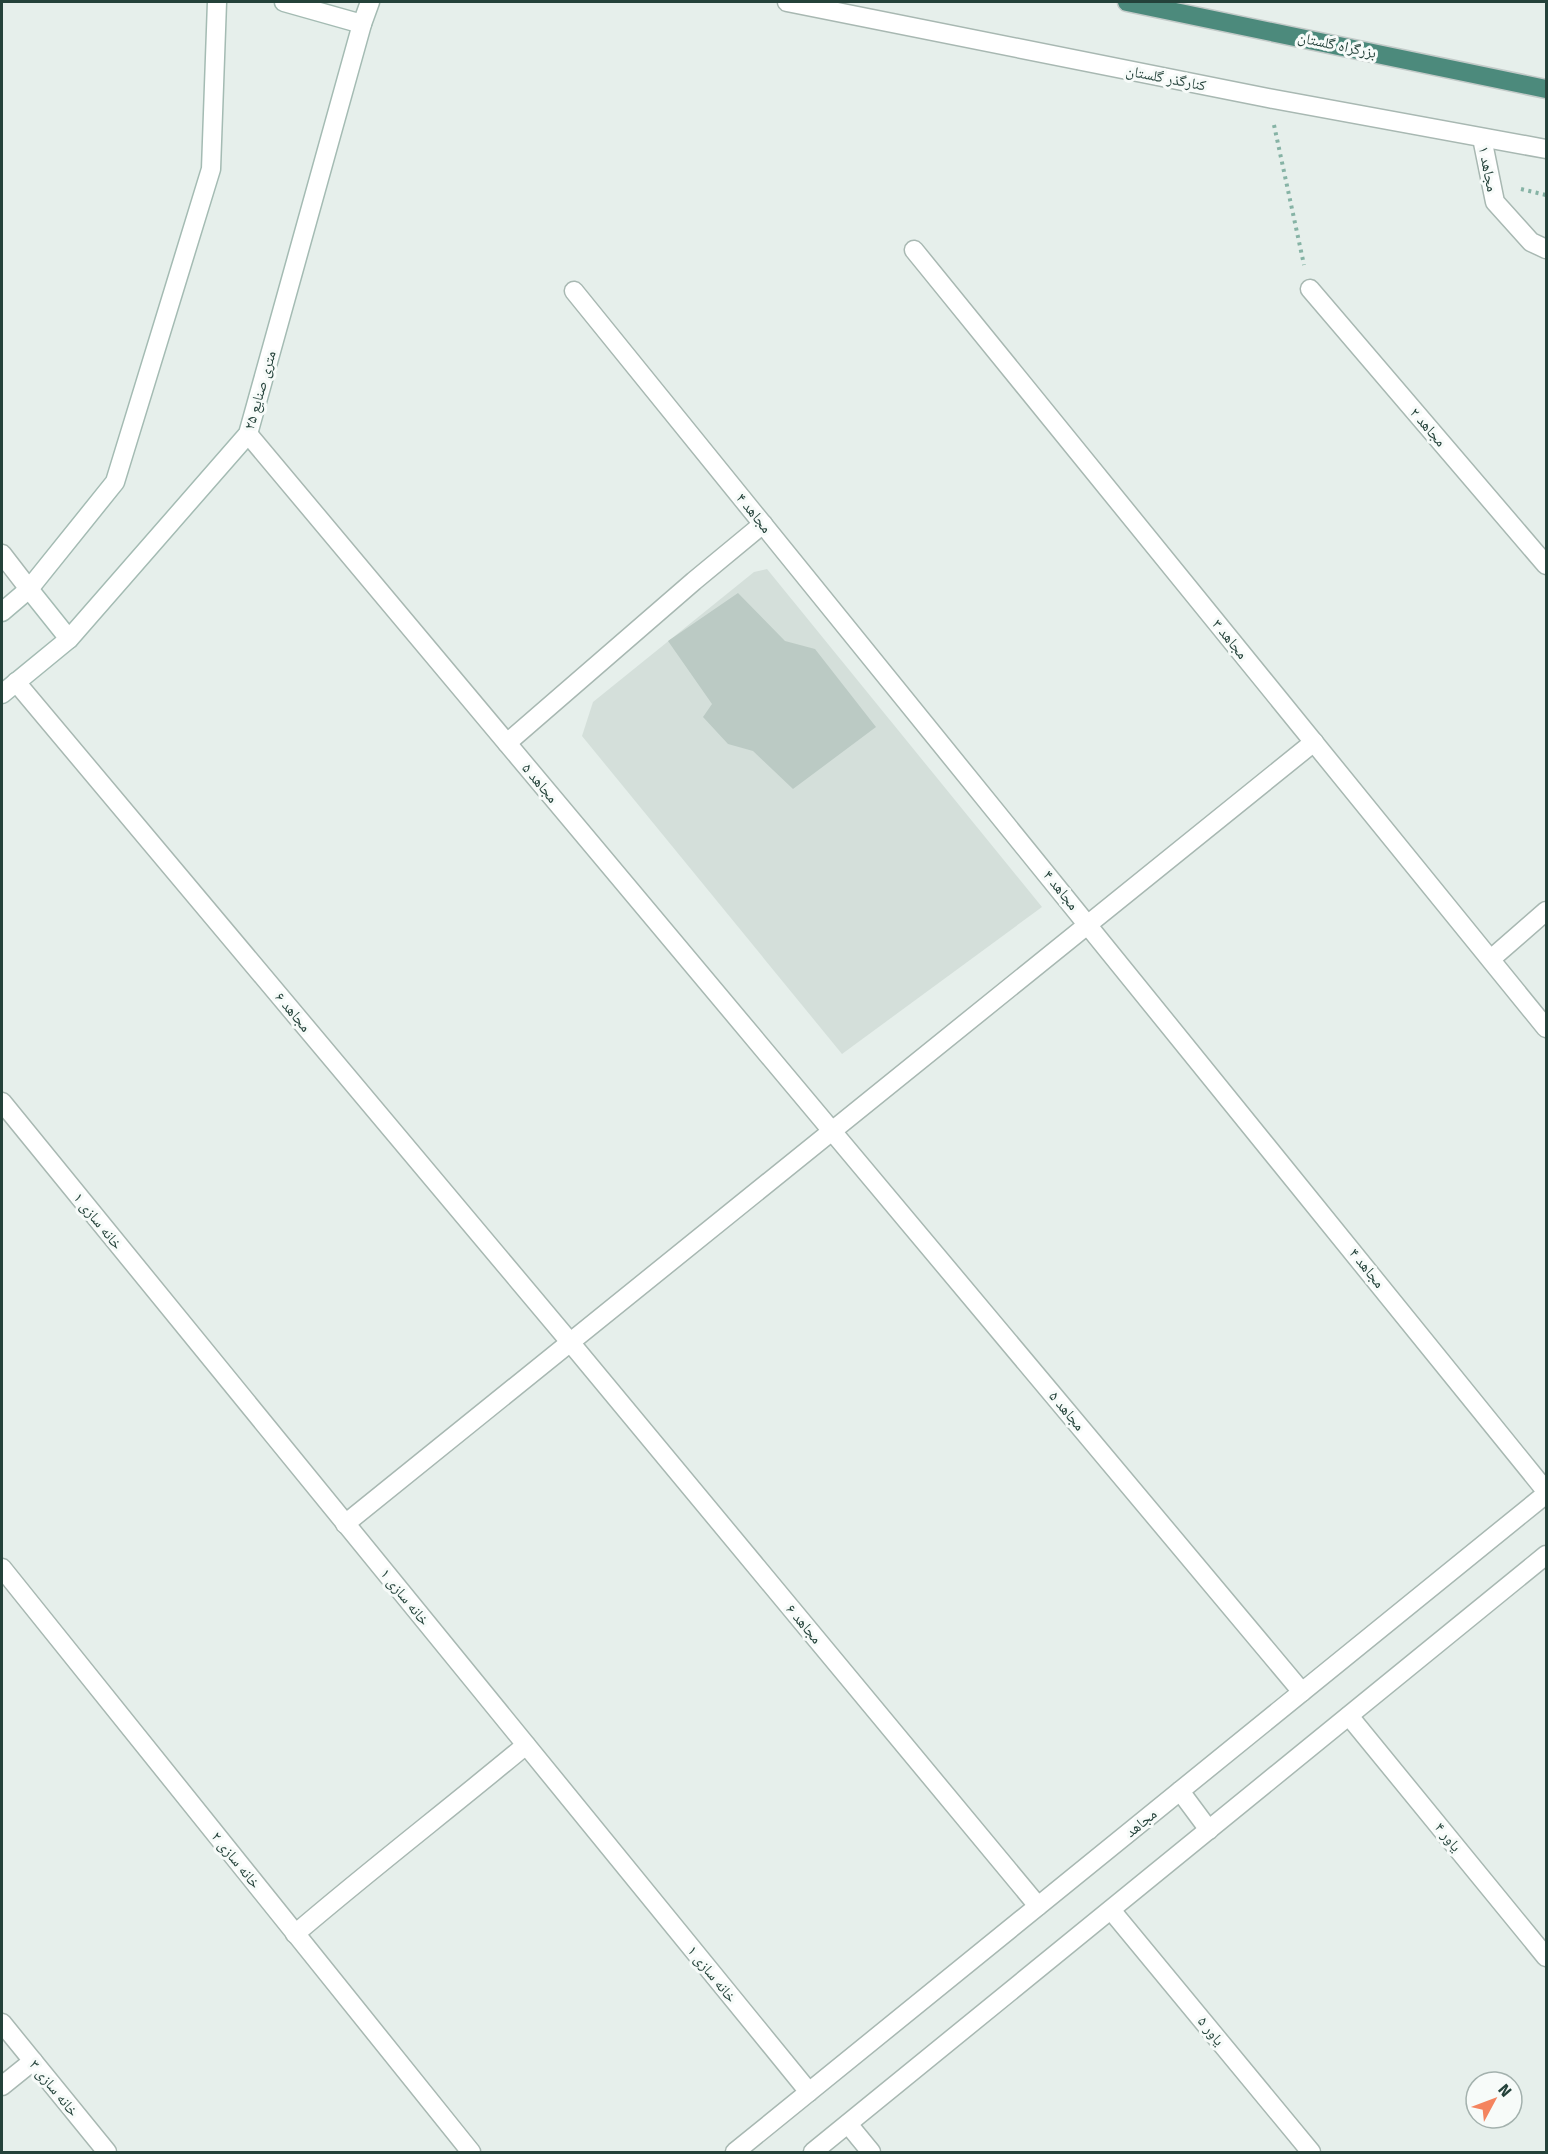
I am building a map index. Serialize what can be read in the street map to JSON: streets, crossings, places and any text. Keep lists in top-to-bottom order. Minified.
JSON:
{"streets":{"highway":["بزرگراه گلستان"],"street":["کنارگذر گلستان","۱ مجاهد","۲۵ متری صنایع","مجاهد ۲","مجاهد ۴","مجاهد ۳","۵ مجاهد","۶ مجاهد","خانه سازی ۱","مجاهد ۵","مجاهد ۶","مجاهد","یاور ۴","خانه سازی ۲","یاور ۵","خانه سازی ۳"]},"crossings":[["کنارگذر گلستان","۱ مجاهد"],["۲۵ متری صنایع","۵ مجاهد"],["۲۵ متری صنایع","۶ مجاهد"],["مجاهد ۴","مجاهد"],["۵ مجاهد","مجاهد ۵"],["۶ مجاهد","مجاهد ۶"],["خانه سازی ۱","مجاهد"],["مجاهد ۵","مجاهد"],["مجاهد ۶","مجاهد"]],"north":"top right"}
